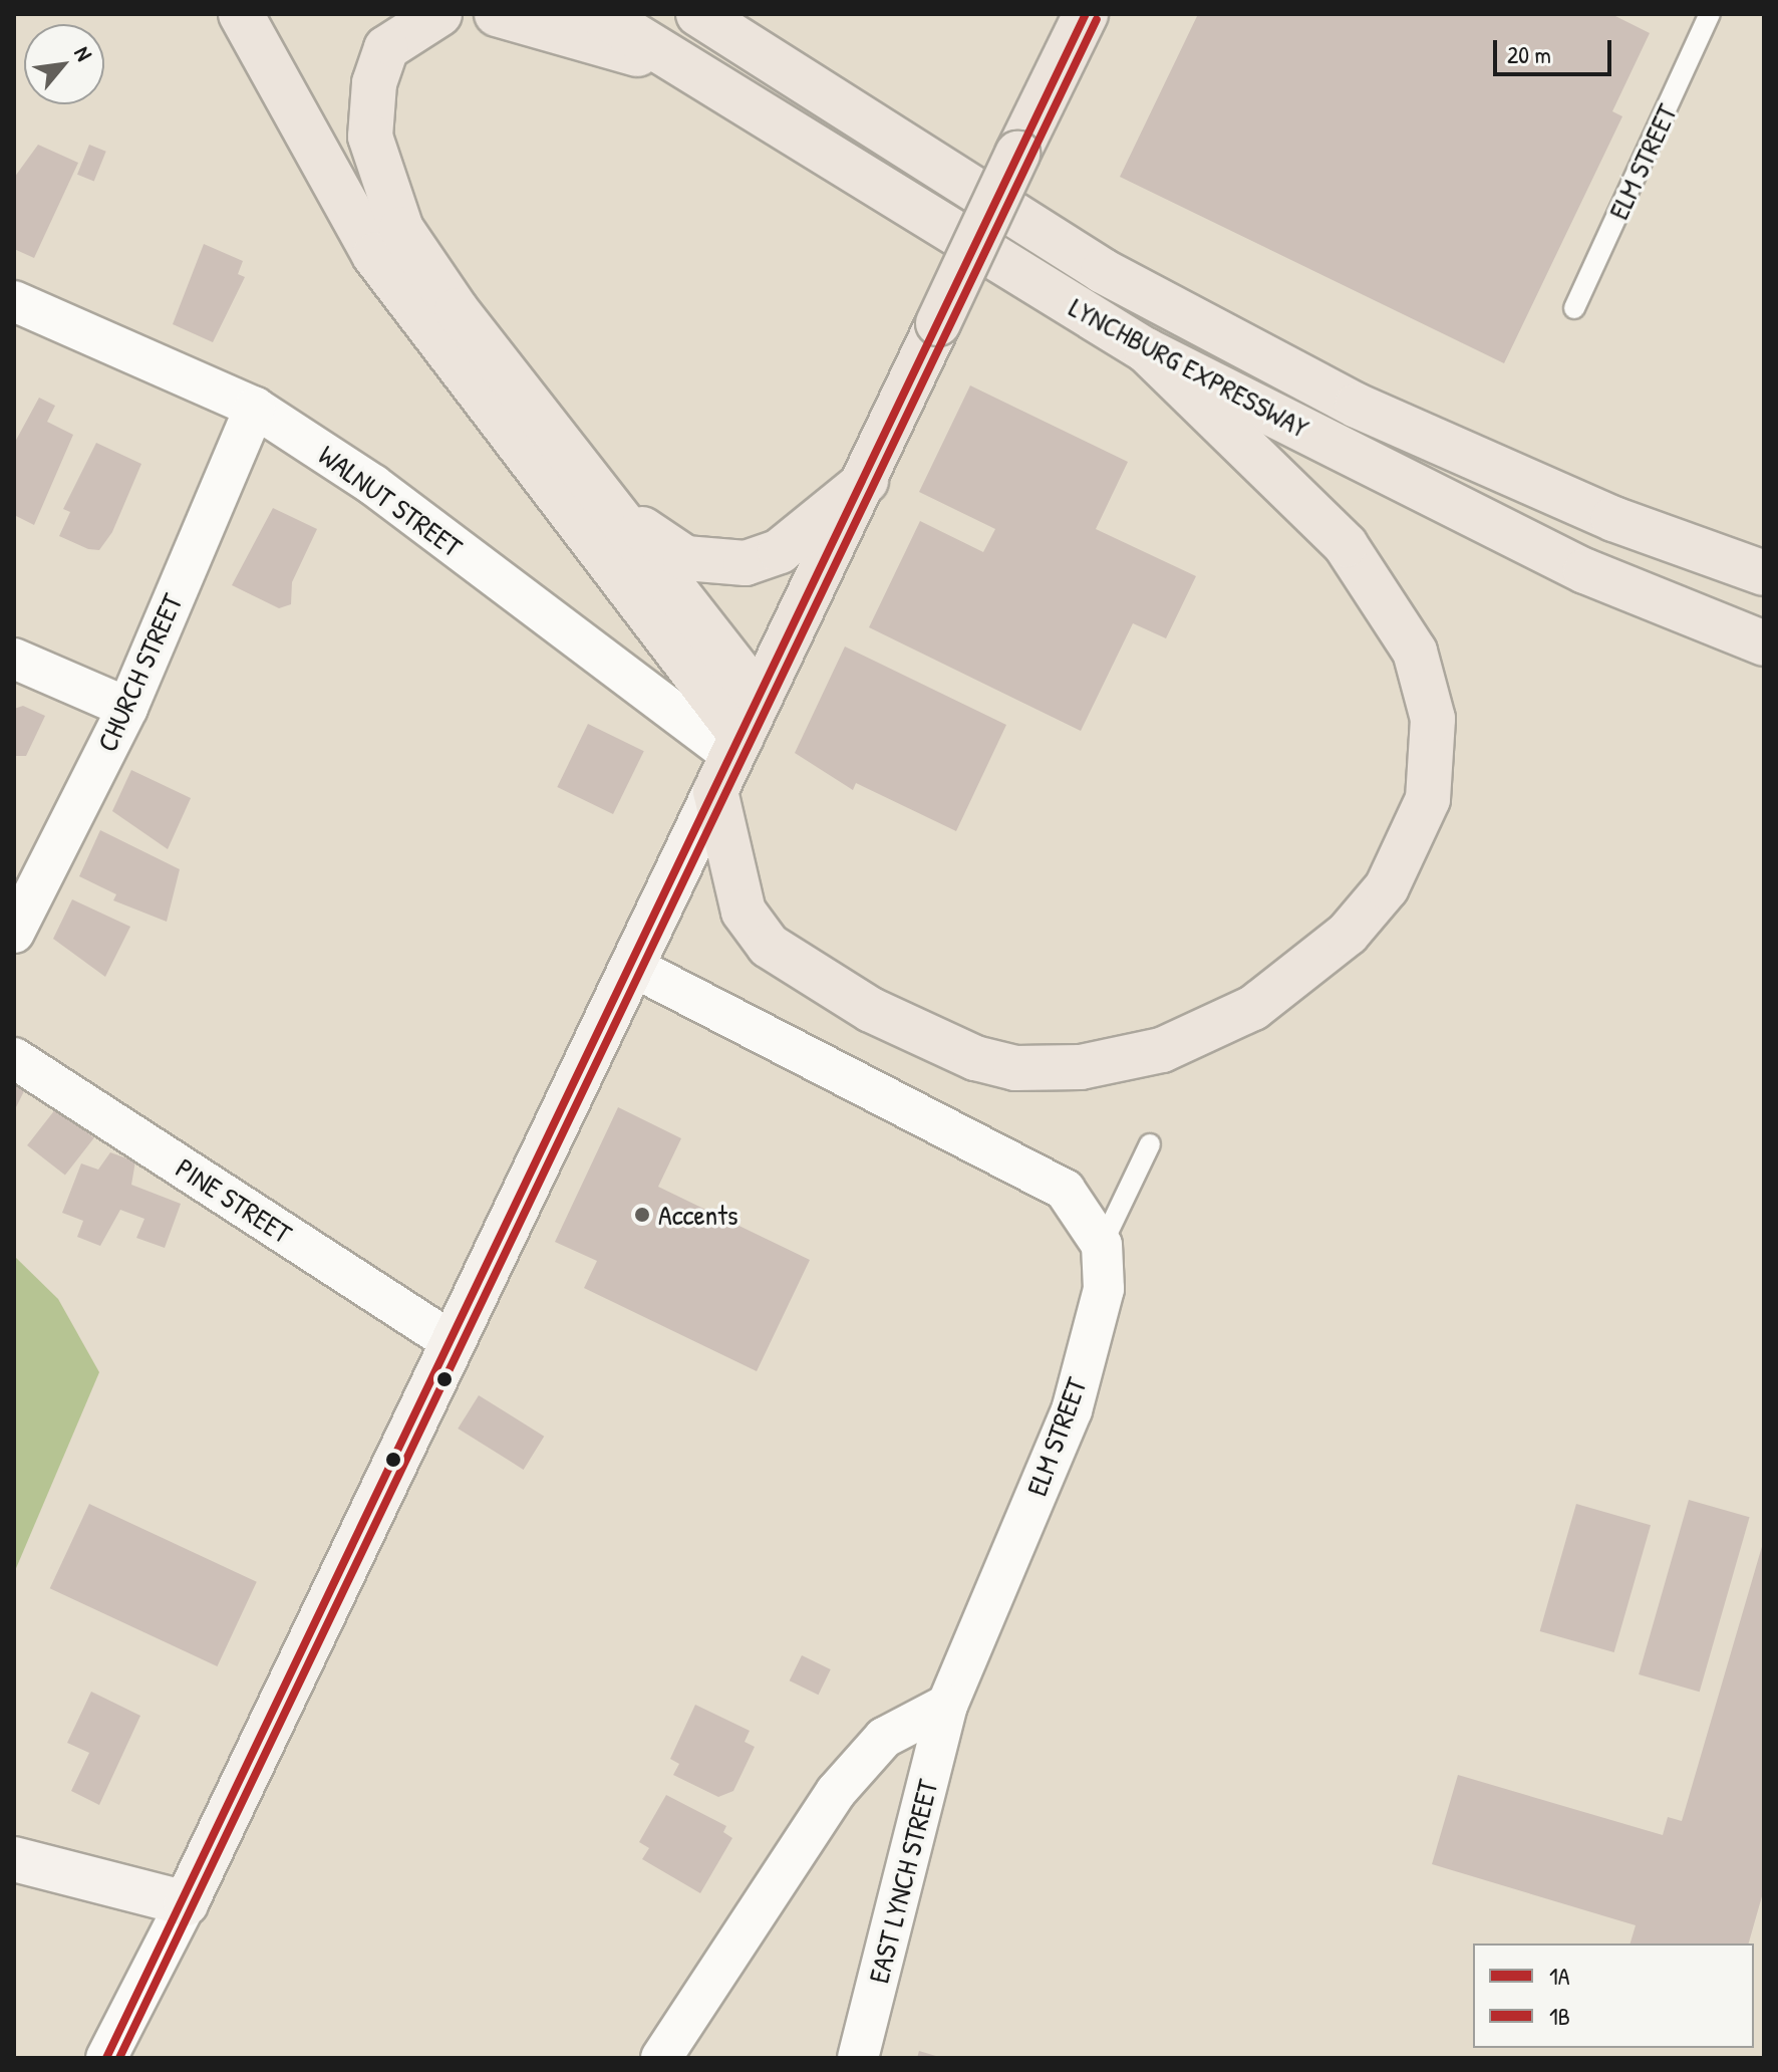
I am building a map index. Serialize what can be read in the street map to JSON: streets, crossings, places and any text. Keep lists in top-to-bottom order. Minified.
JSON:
{"streets":{"main road":["LYNCHBURG EXPRESSWAY"],"street":["ELM STREET","WALNUT STREET","CHURCH STREET","PINE STREET","EAST LYNCH STREET"]},"crossings":[["ELM STREET","EAST LYNCH STREET"],["WALNUT STREET","CHURCH STREET"]],"places":["Accents"],"lines":["transit line 1A","transit line 1B"],"legend":["1A","1B"],"scale_bar":"20 m","north":"top right"}
